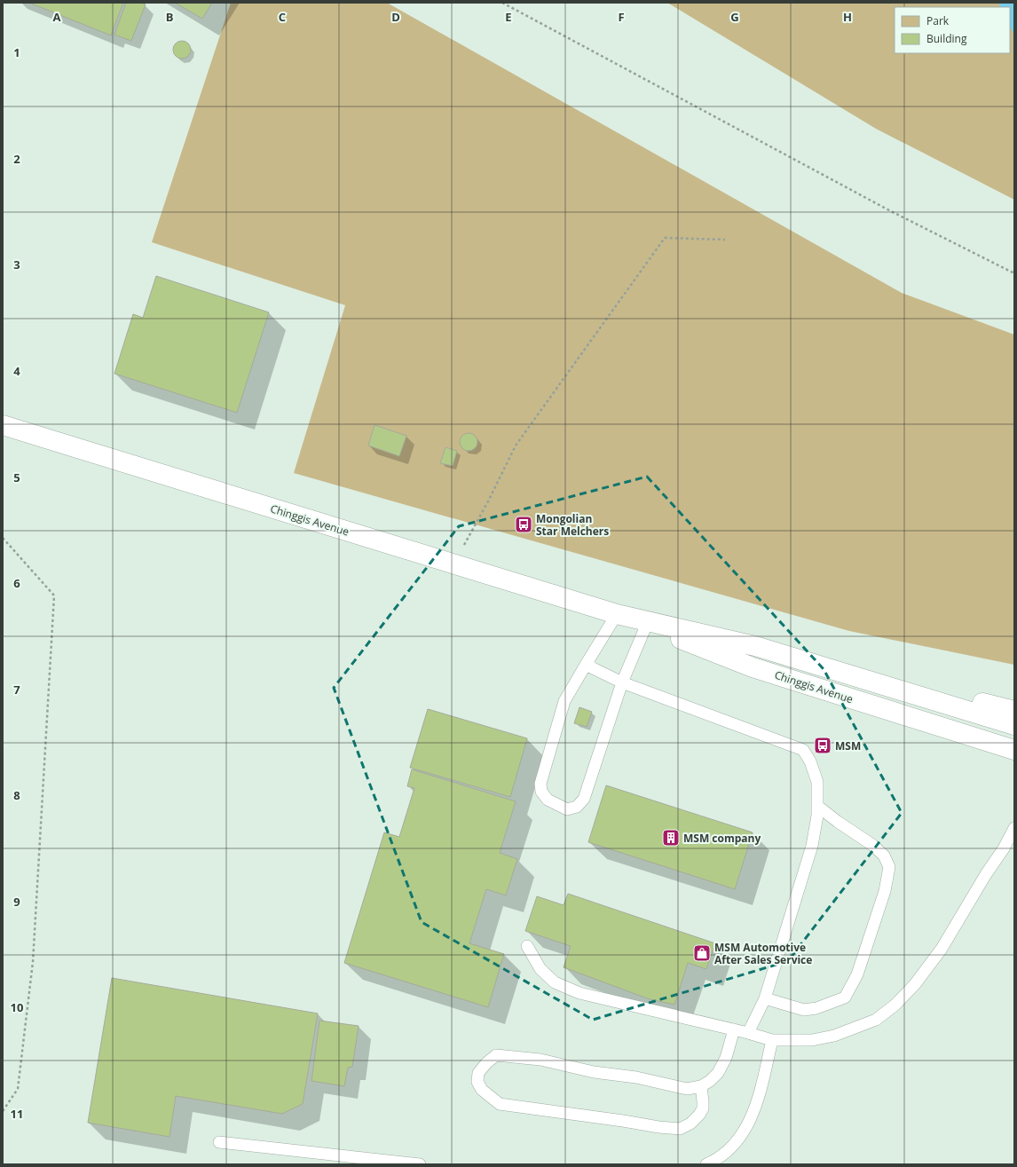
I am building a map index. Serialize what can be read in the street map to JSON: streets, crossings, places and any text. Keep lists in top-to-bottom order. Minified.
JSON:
{"streets":{"highway":["Chinggis Avenue"]},"places":{"bus stop":["Mongolian Star Melchers","MSM"],"building":["MSM company"],"shop":["MSM Automotive After Sales Service"]},"legend":["Park","Building"],"grid":{"columns":["A","B","C","D","E","F","G","H"],"rows":["1","2","3","4","5","6","7","8","9","10","11"]}}
